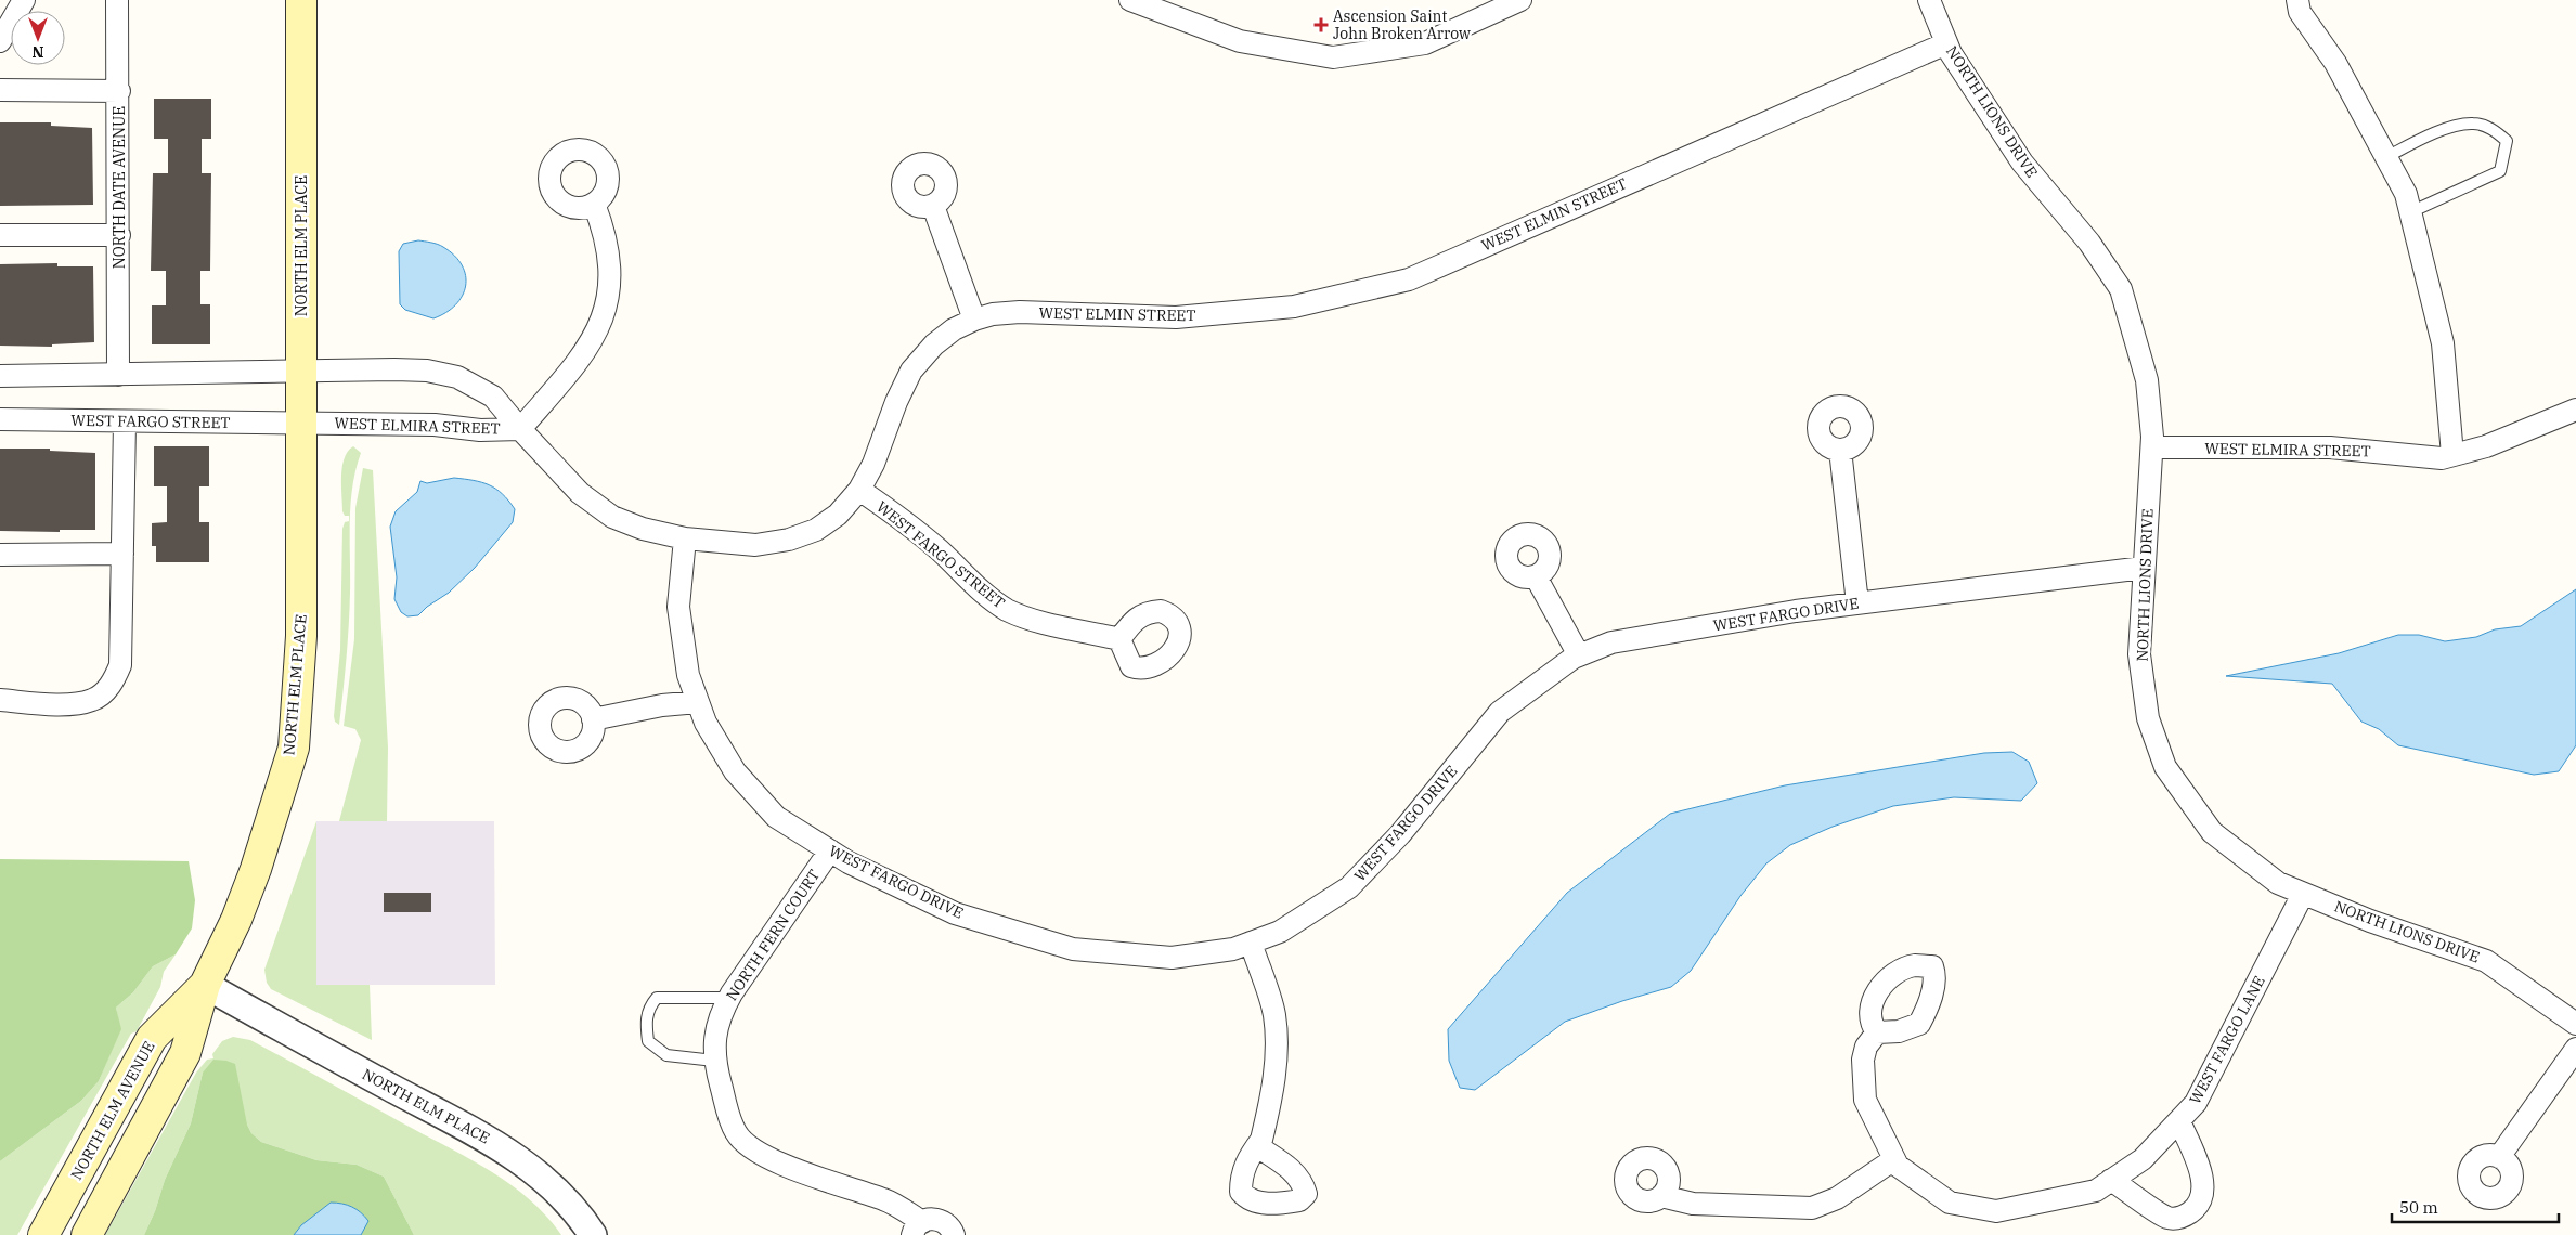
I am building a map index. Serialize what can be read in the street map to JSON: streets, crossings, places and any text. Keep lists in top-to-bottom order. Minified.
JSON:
{"streets":{"main road":["NORTH ELM PLACE","NORTH ELM AVENUE"],"street":["NORTH LIONS DRIVE","NORTH DATE AVENUE","WEST ELMIN STREET","WEST FARGO STREET","WEST ELMIRA STREET","WEST FARGO DRIVE","NORTH FERN COURT","WEST FARGO LANE"]},"crossings":[["NORTH LIONS DRIVE","WEST ELMIN STREET"],["NORTH LIONS DRIVE","WEST ELMIRA STREET"],["NORTH LIONS DRIVE","WEST FARGO DRIVE"],["NORTH LIONS DRIVE","WEST FARGO LANE"],["WEST ELMIN STREET","WEST FARGO STREET"],["WEST ELMIN STREET","WEST ELMIRA STREET"],["WEST ELMIN STREET","WEST FARGO DRIVE"],["NORTH ELM PLACE","WEST FARGO STREET"],["NORTH ELM PLACE","WEST ELMIRA STREET"],["NORTH ELM PLACE","NORTH ELM AVENUE"],["WEST FARGO STREET","WEST ELMIRA STREET"],["WEST FARGO DRIVE","NORTH FERN COURT"]],"places":{"health":["Ascension Saint John Broken Arrow"]},"scale_bar":"50 m","north":"bottom"}
